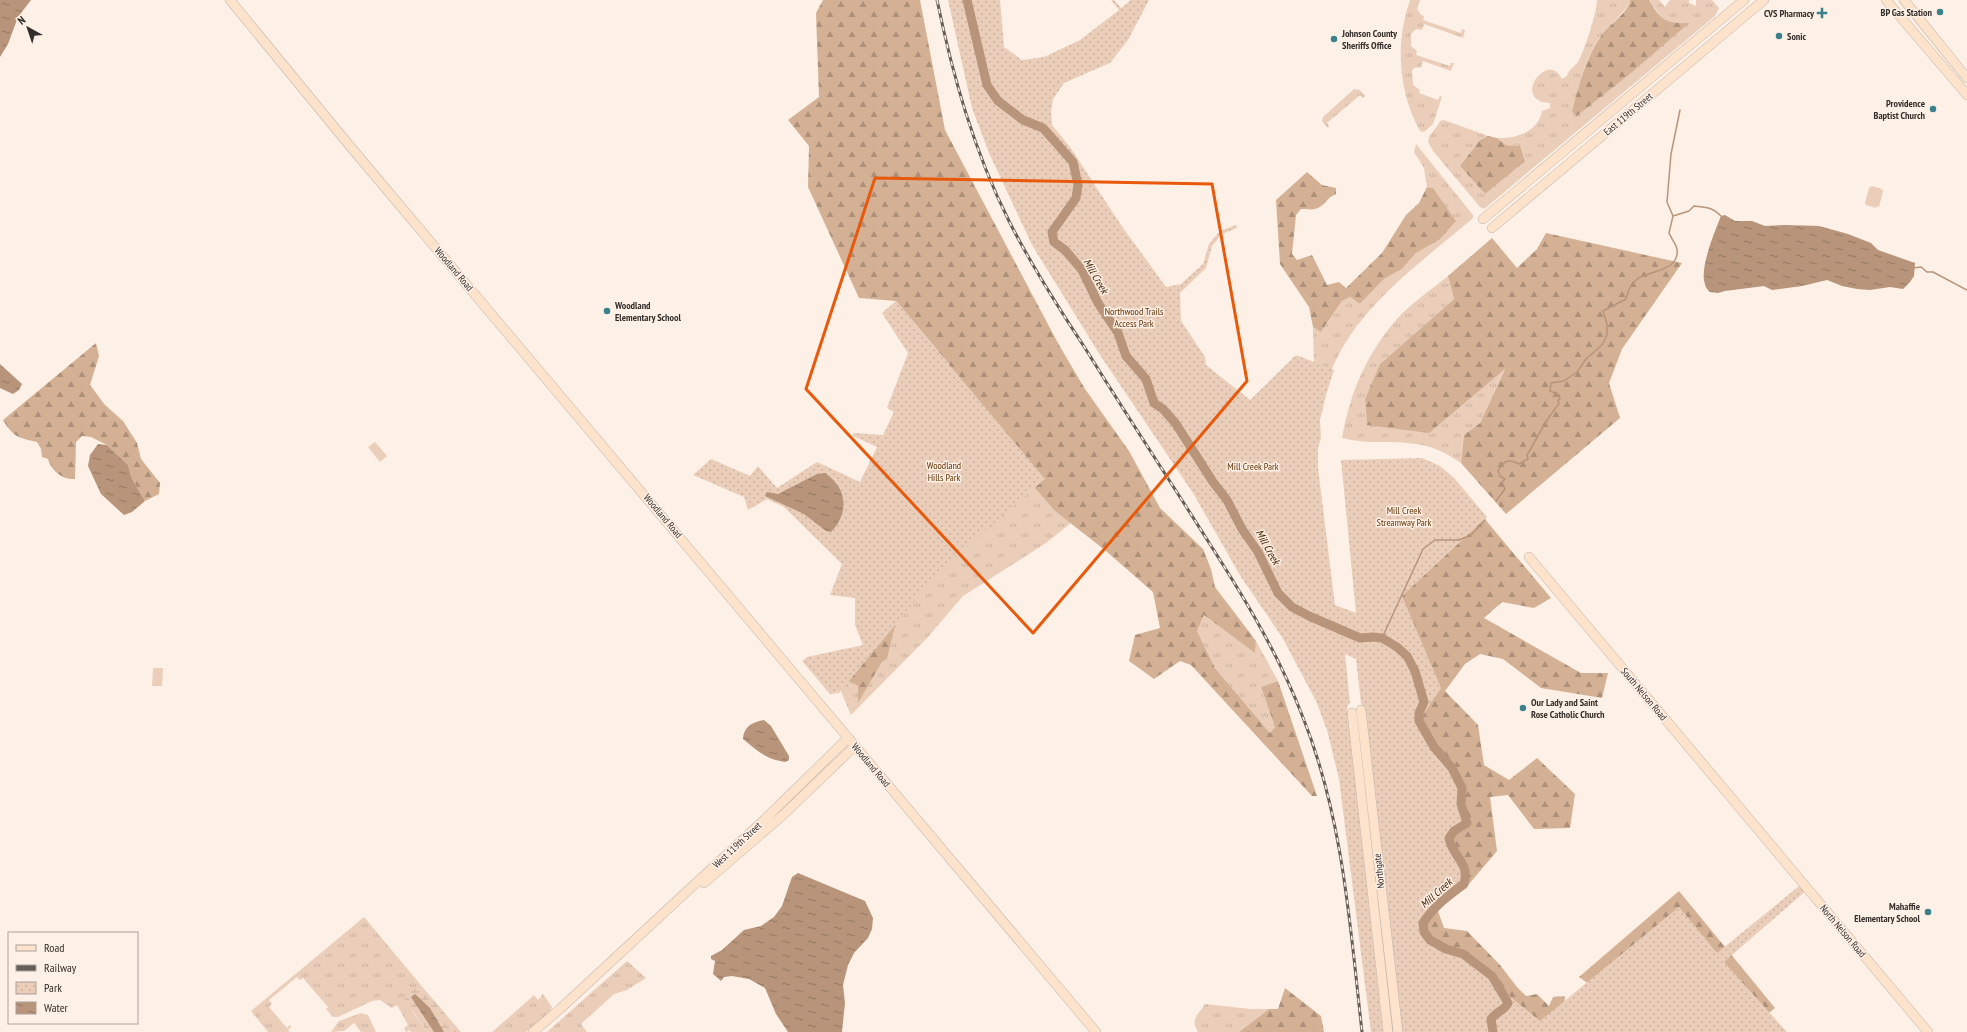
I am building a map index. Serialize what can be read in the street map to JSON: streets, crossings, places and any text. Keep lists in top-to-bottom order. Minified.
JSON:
{"streets":{"main road":["East 119th Street","Woodland Road","South Nelson Road","West 119th Street","Northgate","North Nelson Road"]},"crossings":[["Woodland Road","West 119th Street"],["South Nelson Road","North Nelson Road"]],"water":["Mill Creek"],"parks":["Northwood Trails Access Park","Woodland Hills Park","Mill Creek Park","Mill Creek Streamway Park"],"places":{"other":["BP Gas Station","Sonic","Johnson County Sheriffs Office","Providence Baptist Church","Woodland Elementary School","Our Lady and Saint Rose Catholic Church","Mahaffie Elementary School"],"health":["CVS Pharmacy"]},"legend":["Road","Railway","Park","Water"],"north":"top left"}
